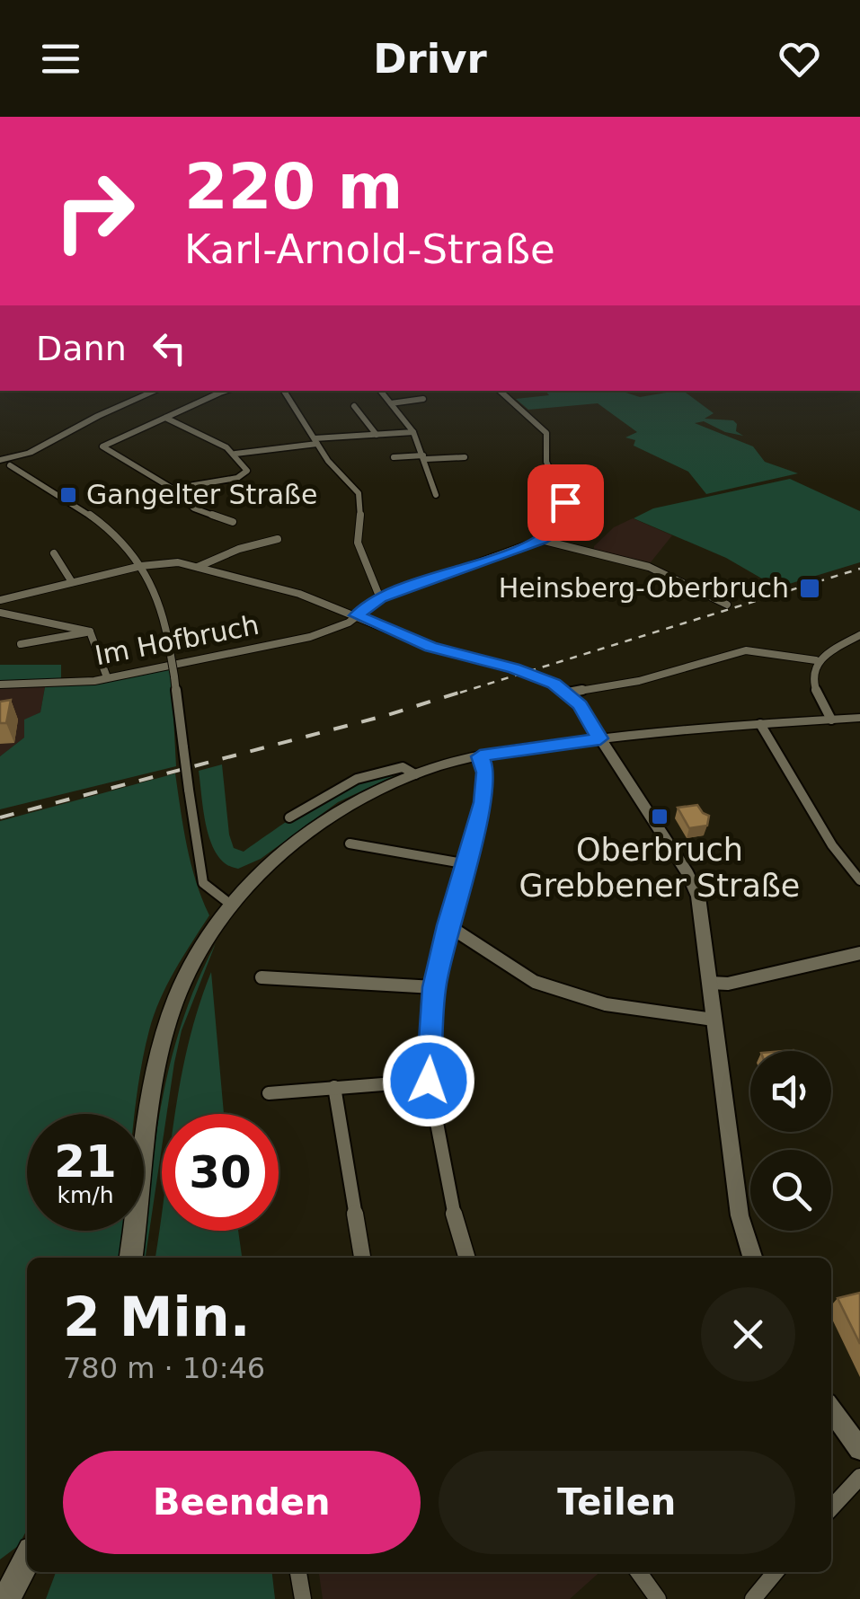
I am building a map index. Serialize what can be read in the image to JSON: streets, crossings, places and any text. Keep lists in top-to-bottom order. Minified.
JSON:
{"streets":{"street":["Im Hofbruch"]},"places":{"transit":["Gangelter Straße","Heinsberg-Oberbruch","Oberbruch Grebbener Straße"]},"page":{"header":"Drivr","turn":["220 m","Karl-Arnold-Straße"],"then":"Dann","speed":"21 km/h","limit":"30","heading":["2 Min.","780 m · 10:46"],"buttons":["Beenden","Teilen"]}}
